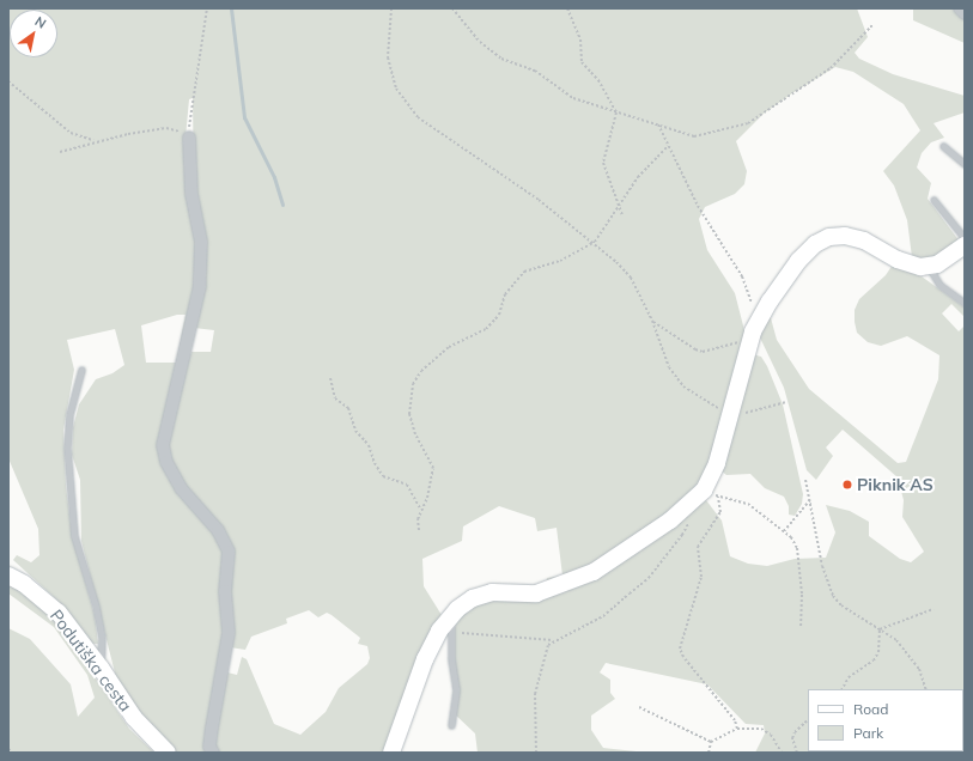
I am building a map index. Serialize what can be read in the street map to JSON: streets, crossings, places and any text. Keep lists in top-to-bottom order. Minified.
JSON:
{"streets":{"street":["Podutiška cesta"]},"places":["Piknik AS"],"legend":["Road","Park"],"north":"top right"}
